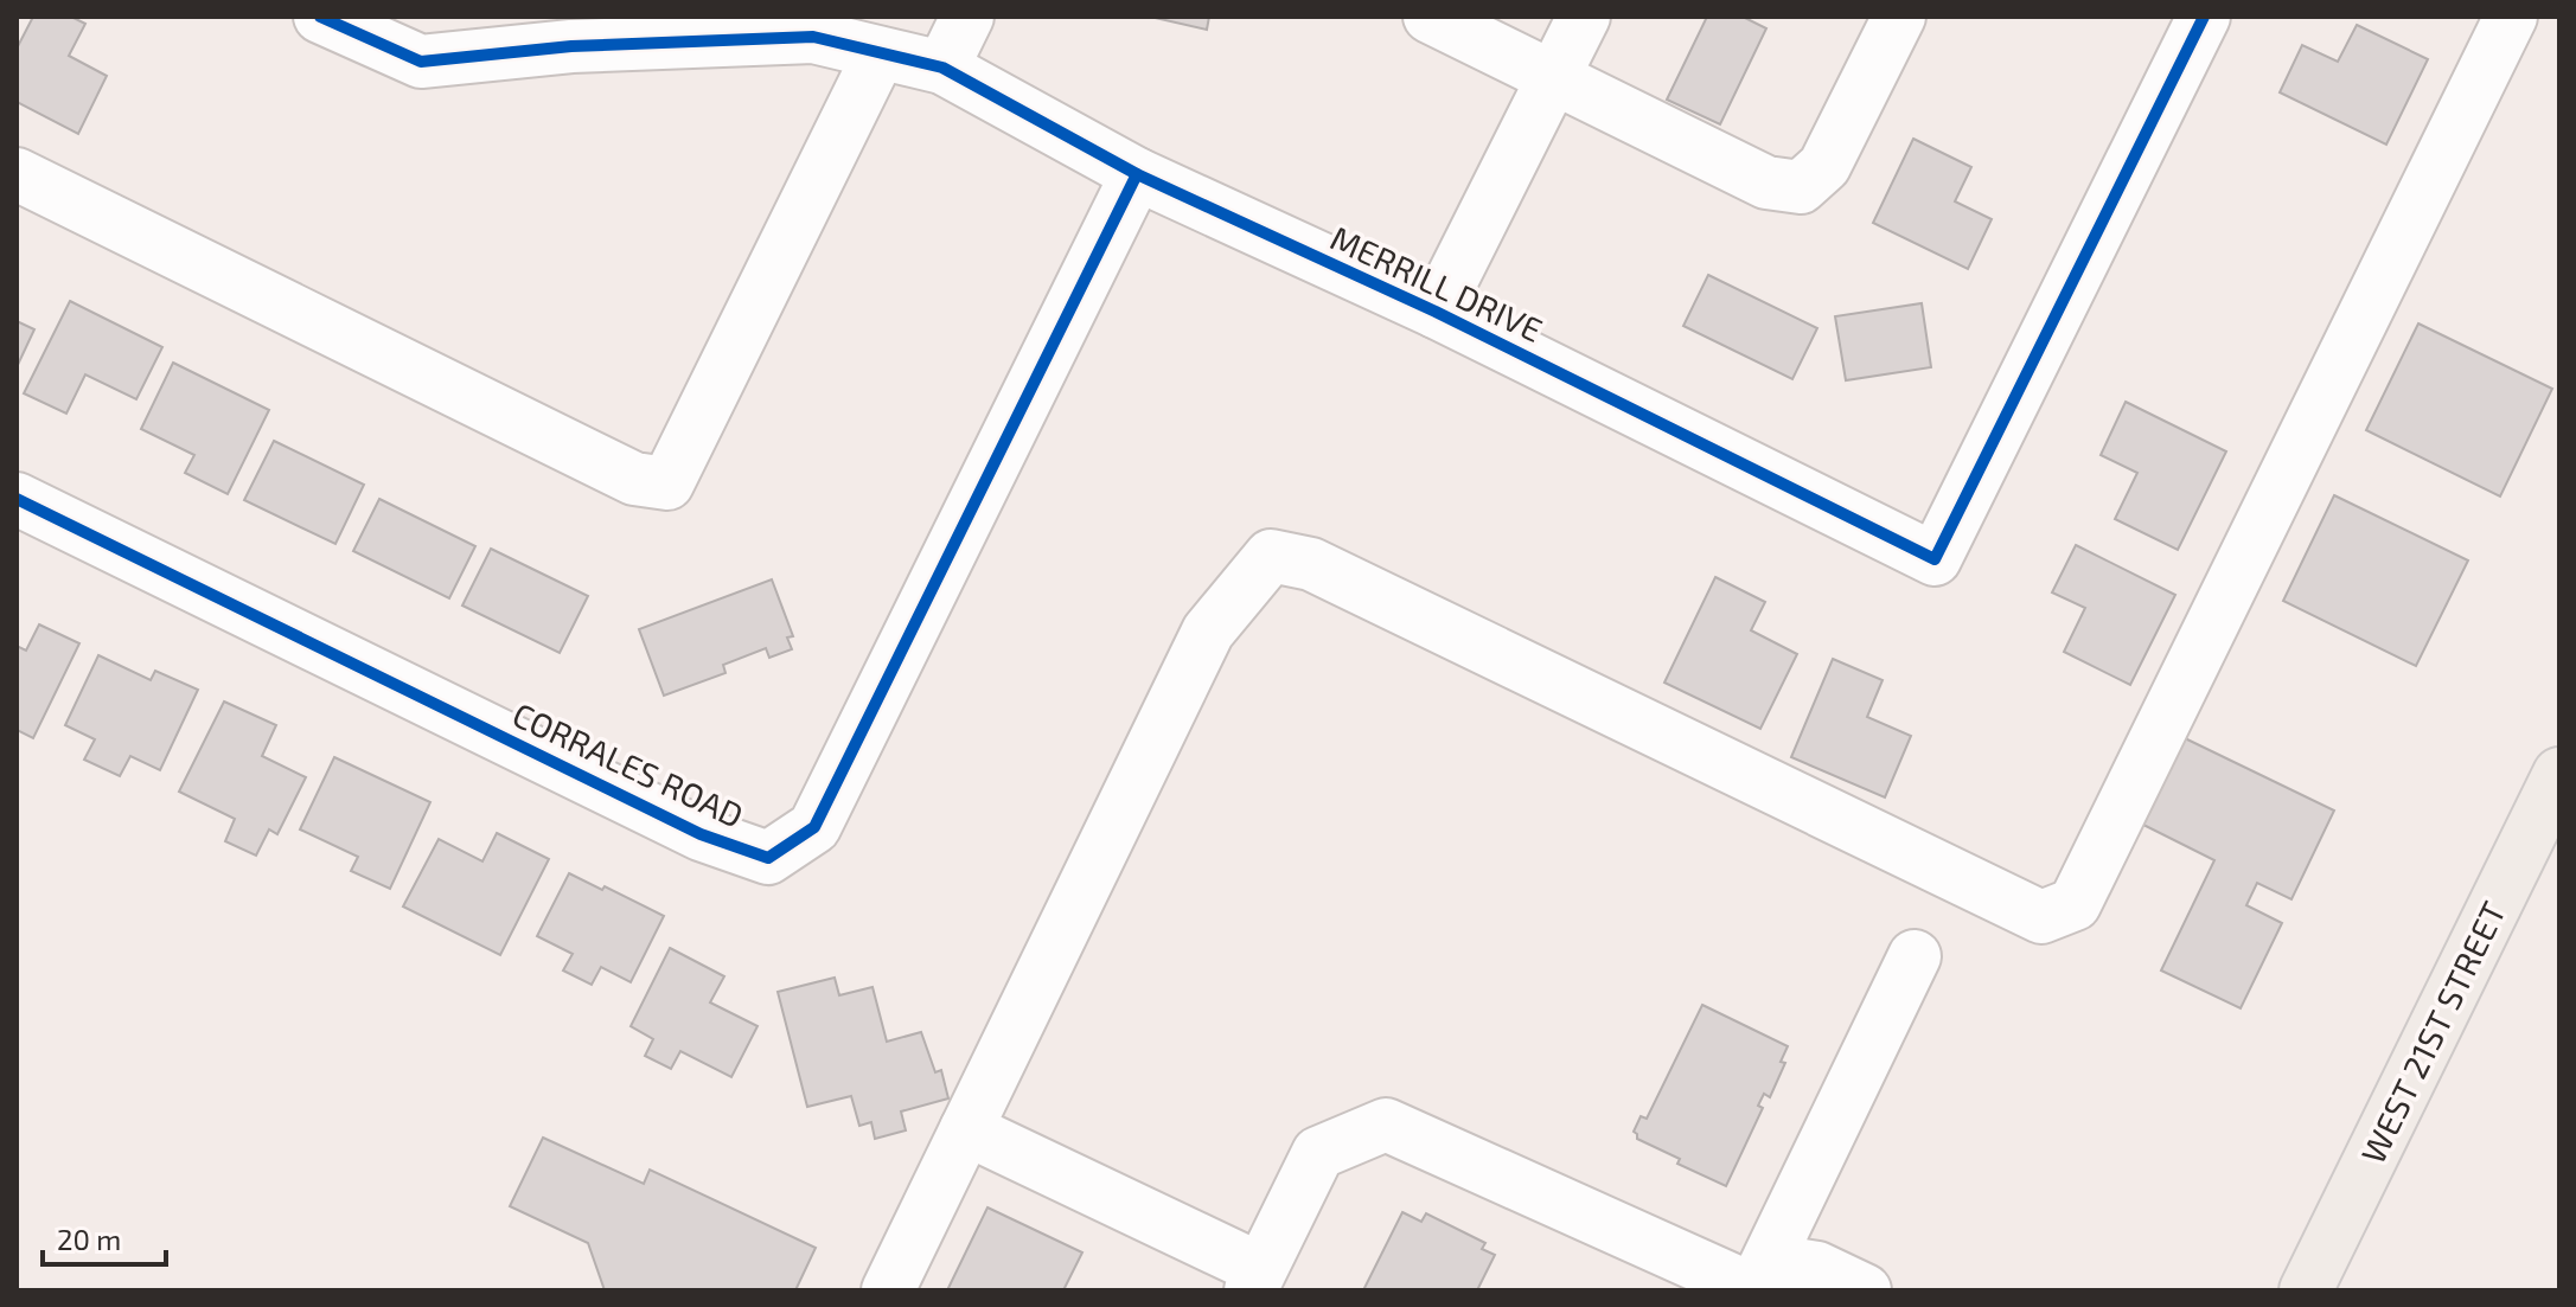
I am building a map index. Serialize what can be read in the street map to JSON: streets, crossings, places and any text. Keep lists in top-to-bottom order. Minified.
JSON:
{"streets":{"main road":["WEST 21ST STREET"],"street":["MERRILL DRIVE","CORRALES ROAD"]},"crossings":[["MERRILL DRIVE","CORRALES ROAD"]],"scale_bar":"20 m"}
